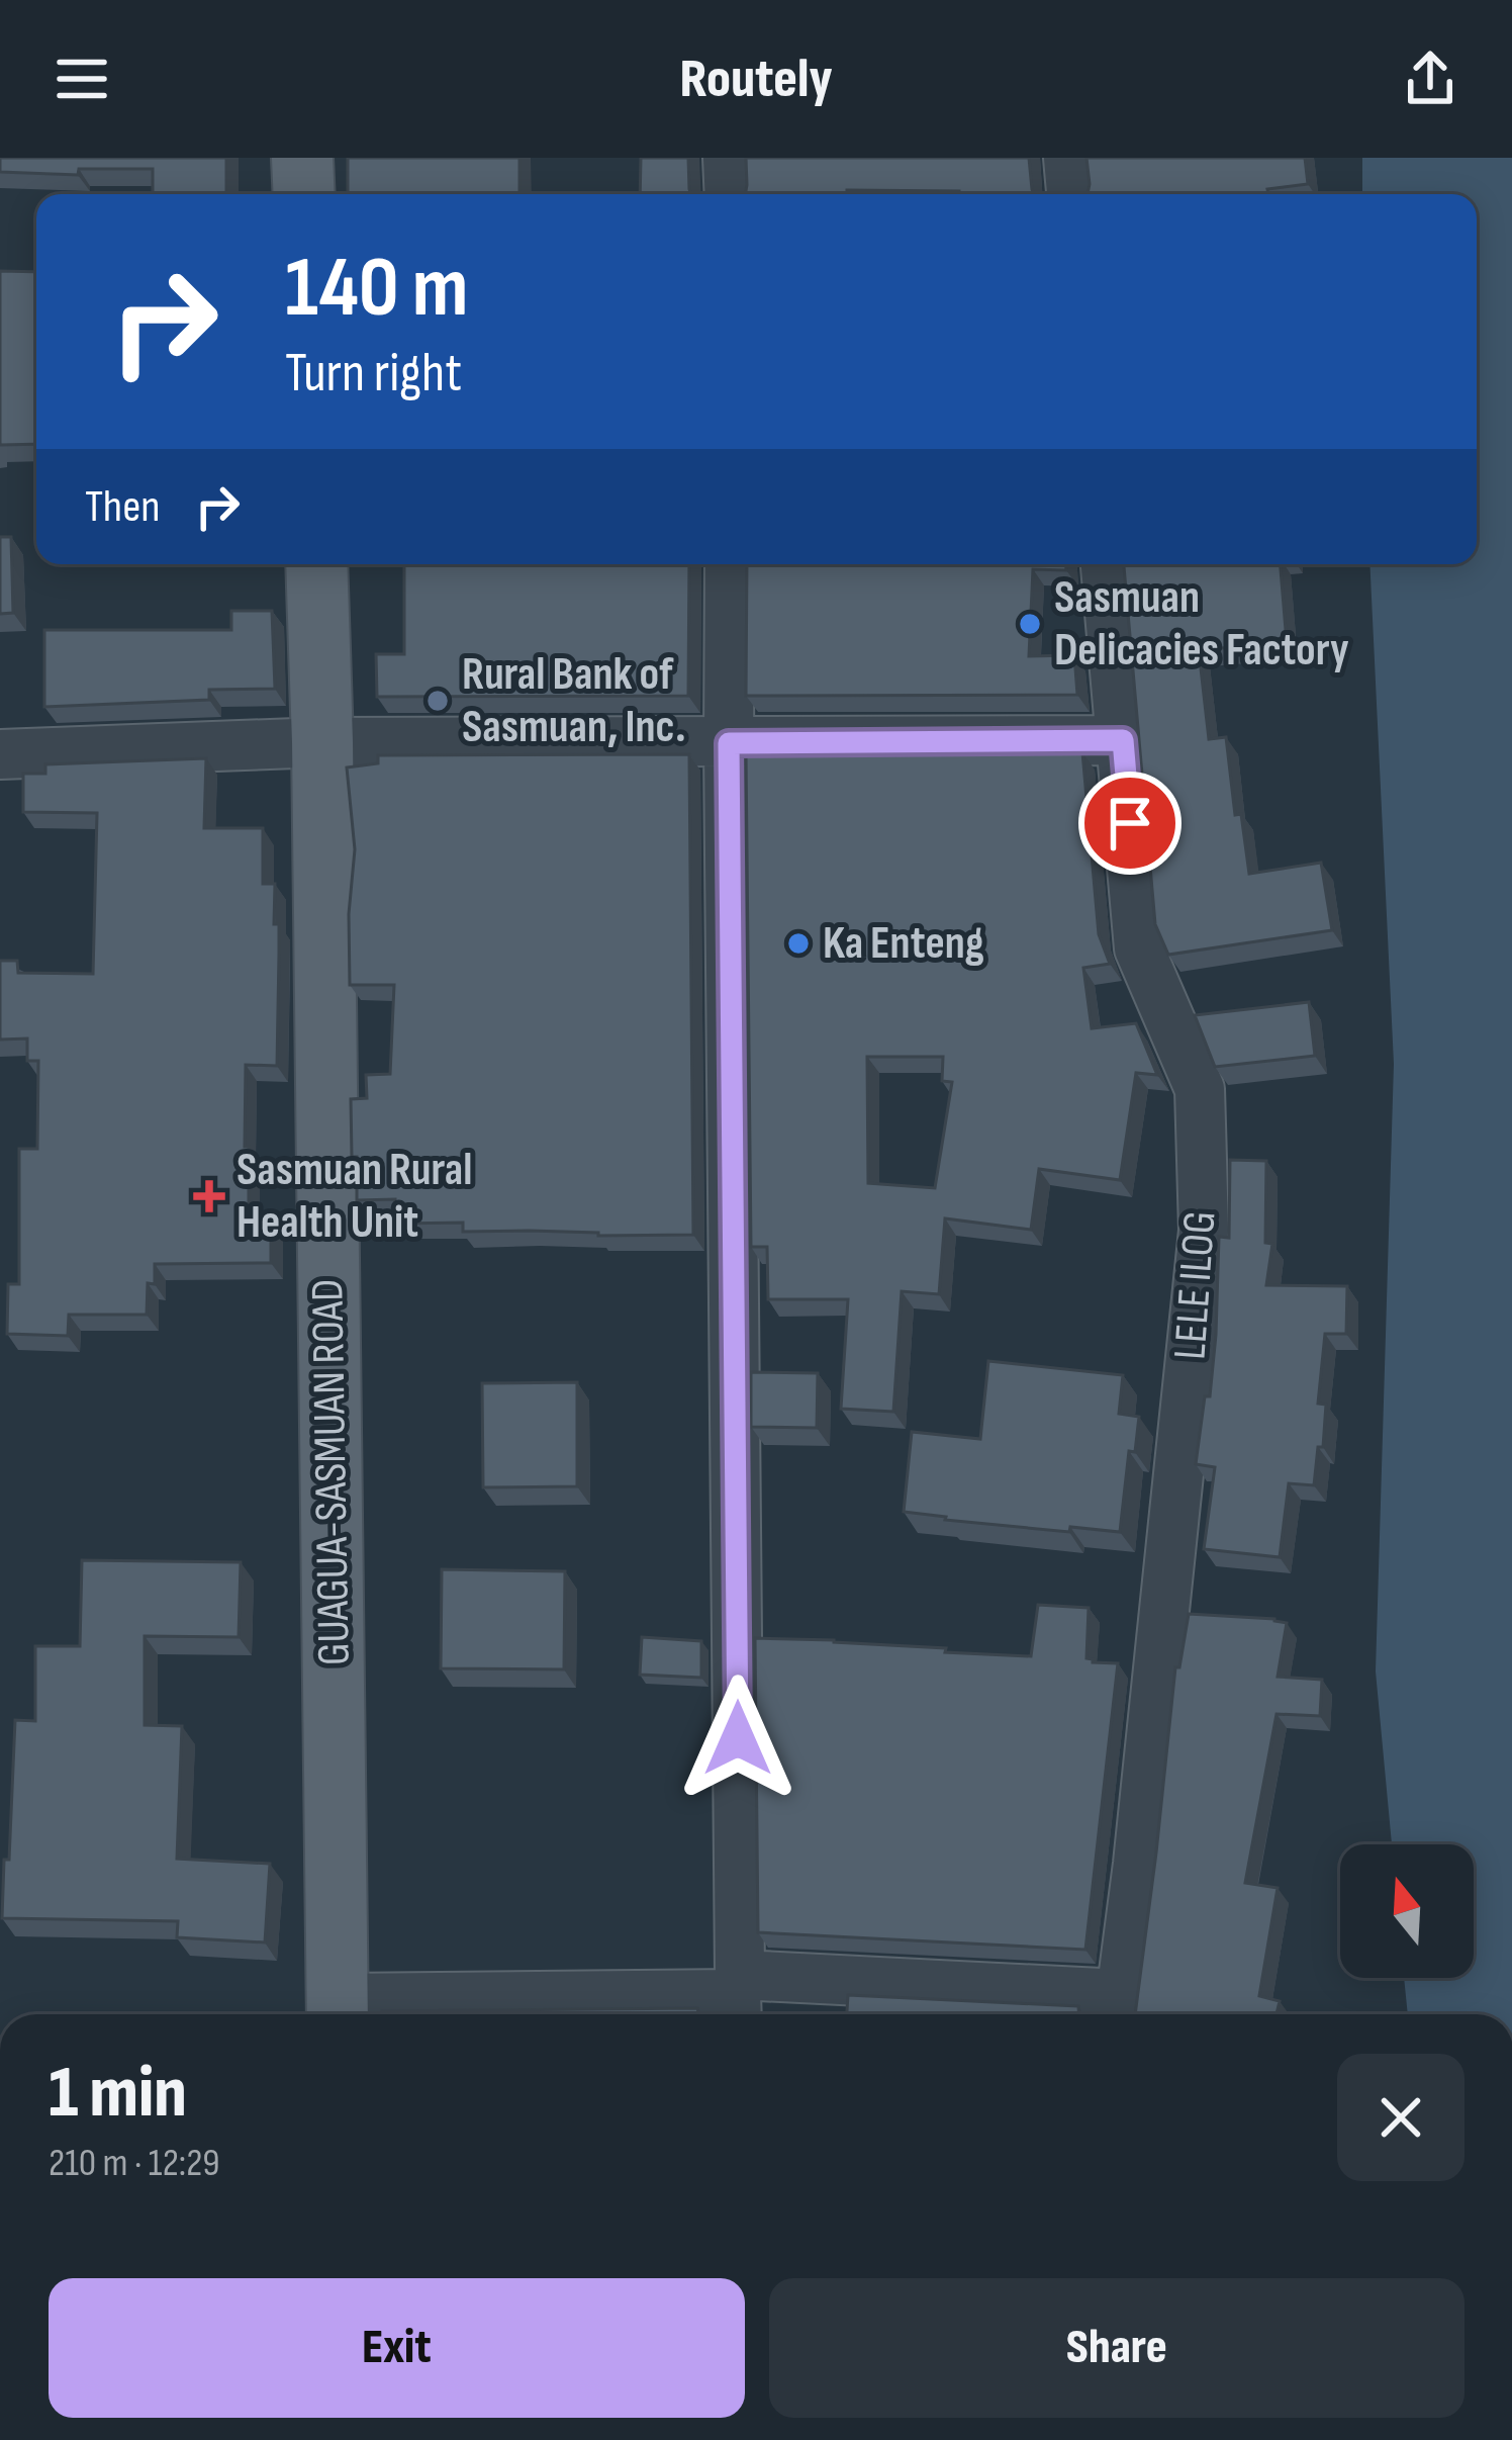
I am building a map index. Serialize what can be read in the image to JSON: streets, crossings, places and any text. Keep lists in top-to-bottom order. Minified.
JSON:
{"streets":{"main road":["GUAGUA-SASMUAN ROAD"],"street":["LELE ILOG"]},"places":{"other":["Sasmuan Delicacies Factory","Rural Bank of Sasmuan, Inc.","Ka Enteng"],"health":["Sasmuan Rural Health Unit"]},"north":"top","page":{"header":"Routely","turn":["140 m","Turn right"],"then":"Then","heading":["1 min","210 m · 12:29"],"buttons":["Exit","Share"]}}
